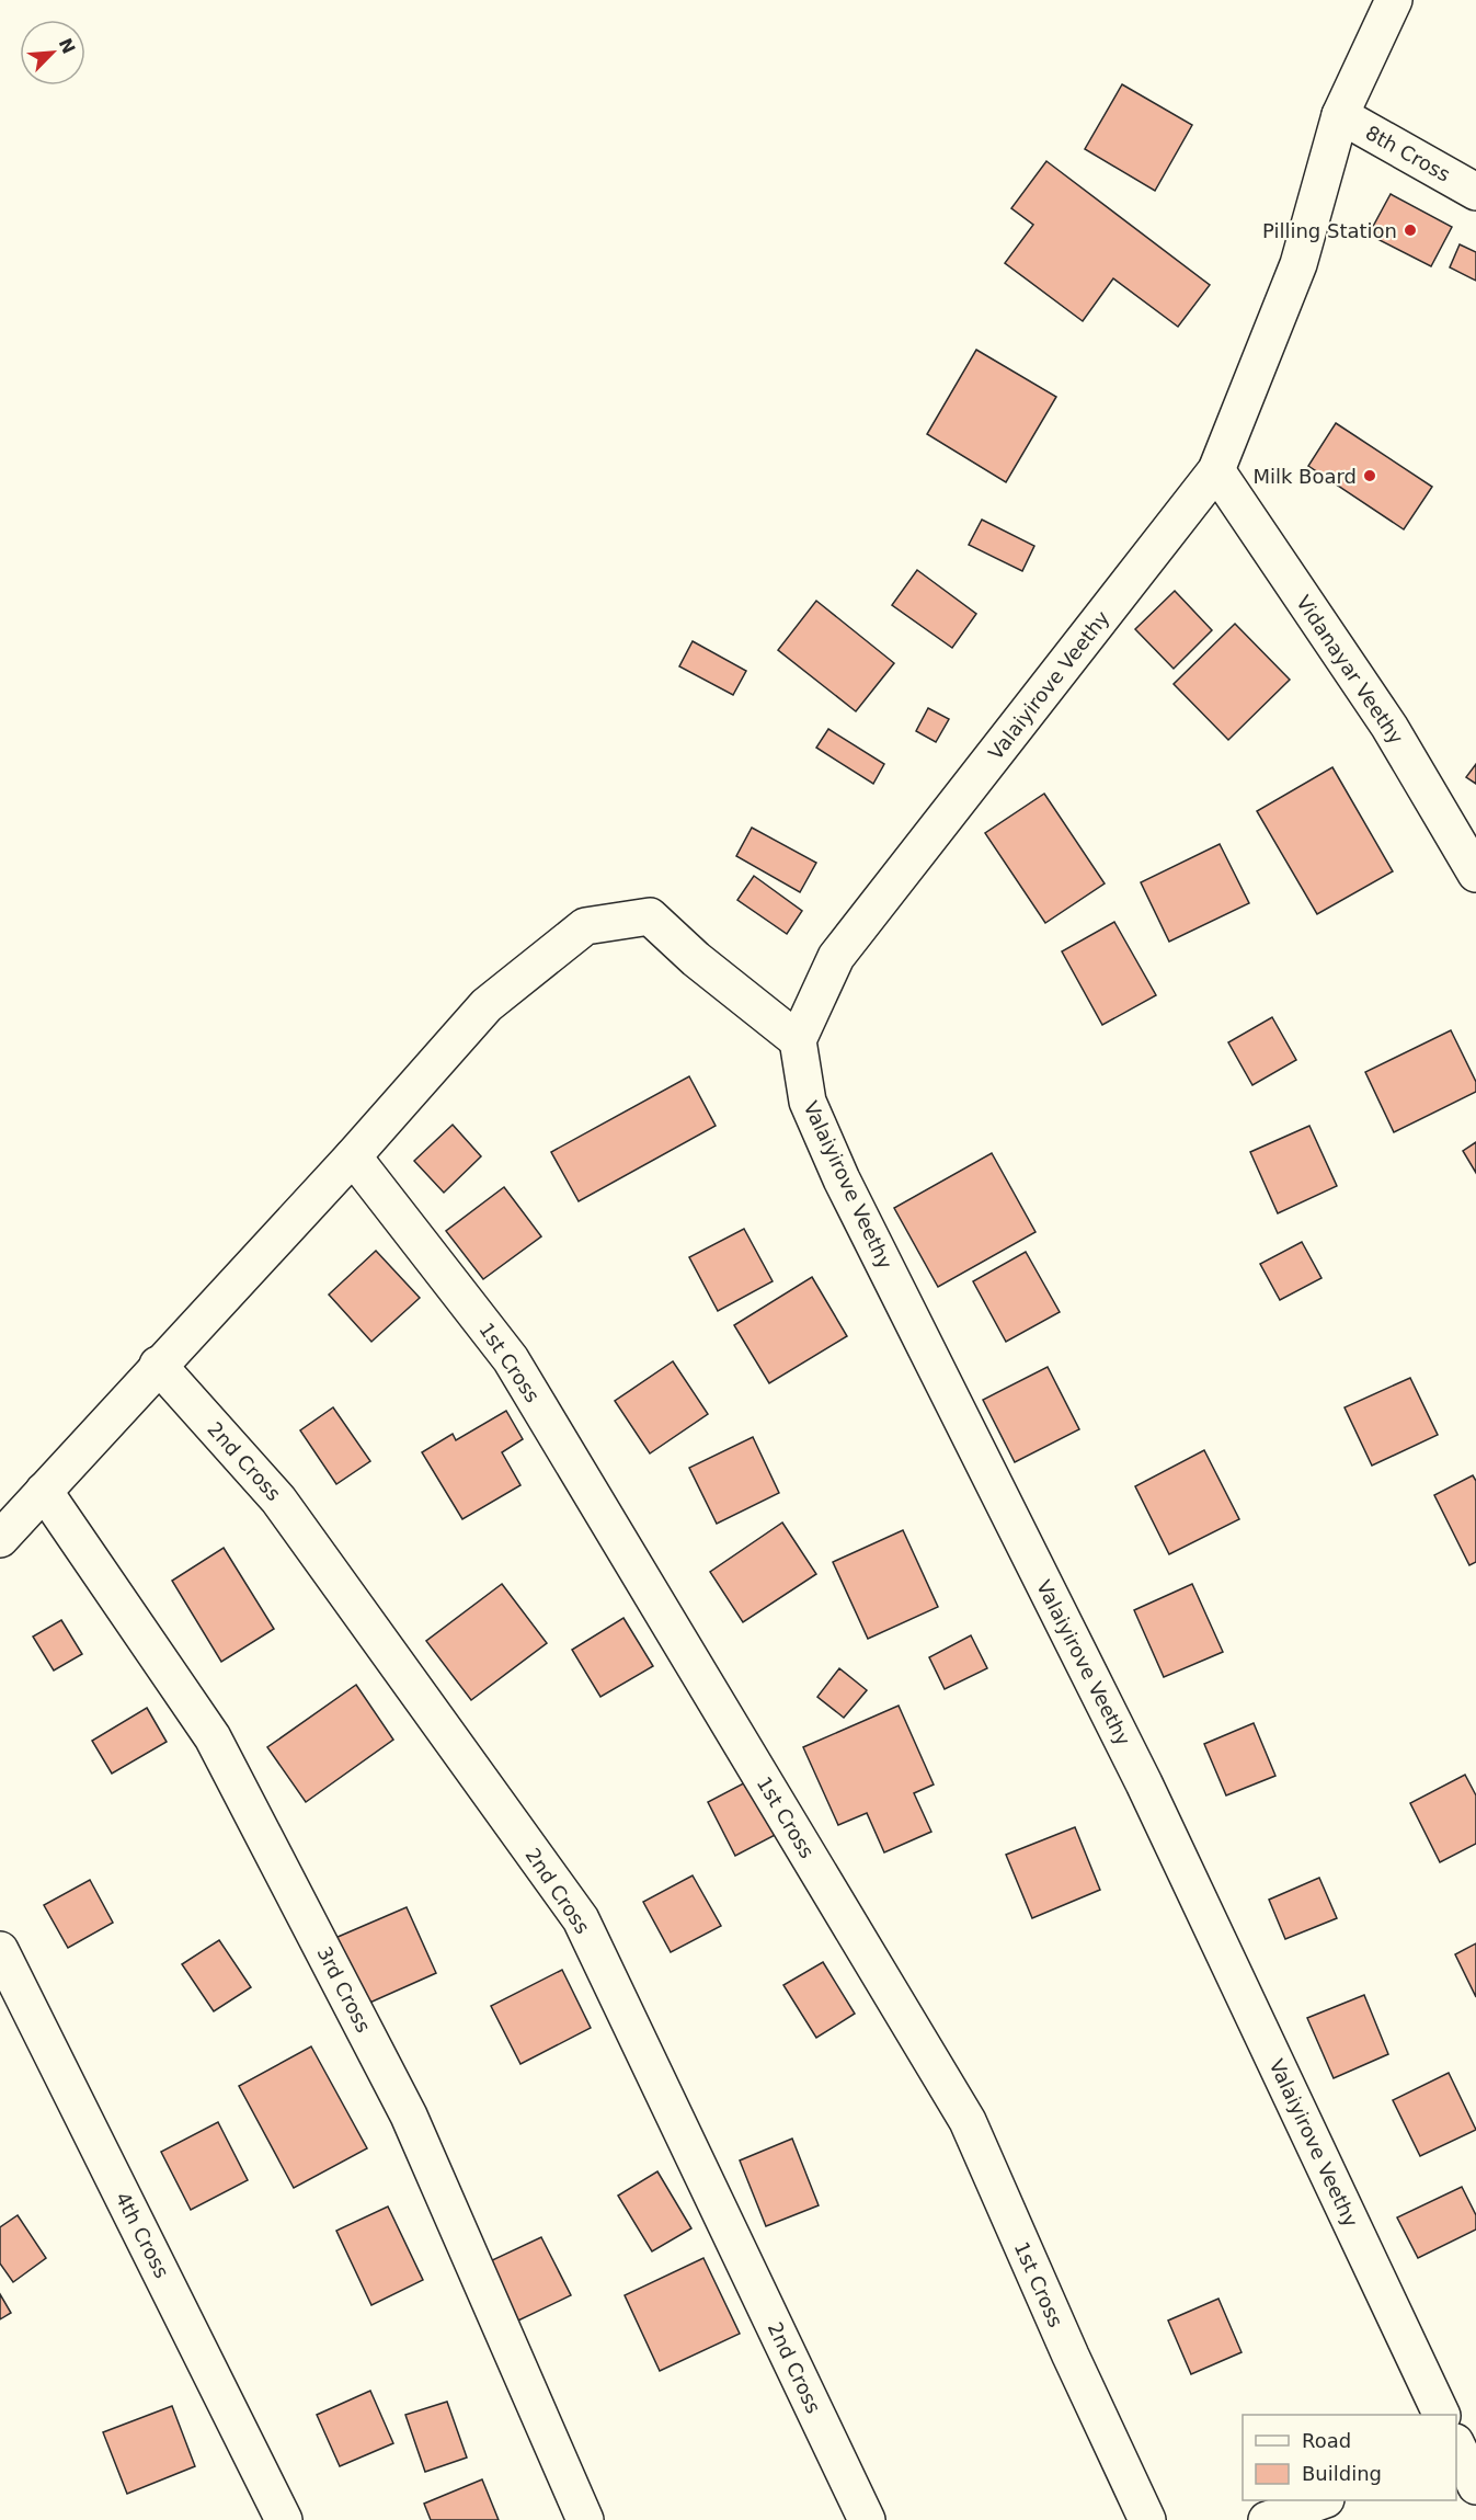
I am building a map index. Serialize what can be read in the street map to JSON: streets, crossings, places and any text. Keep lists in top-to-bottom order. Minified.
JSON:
{"streets":{"street":["8th Cross","Vidanayar Veethy","Valaiyirove Veethy","1st Cross","2nd Cross","3rd Cross","4th Cross"]},"crossings":[["8th Cross","Valaiyirove Veethy"],["Vidanayar Veethy","Valaiyirove Veethy"]],"places":["Pilling Station","Milk Board"],"legend":["Road","Building"],"north":"top right"}
